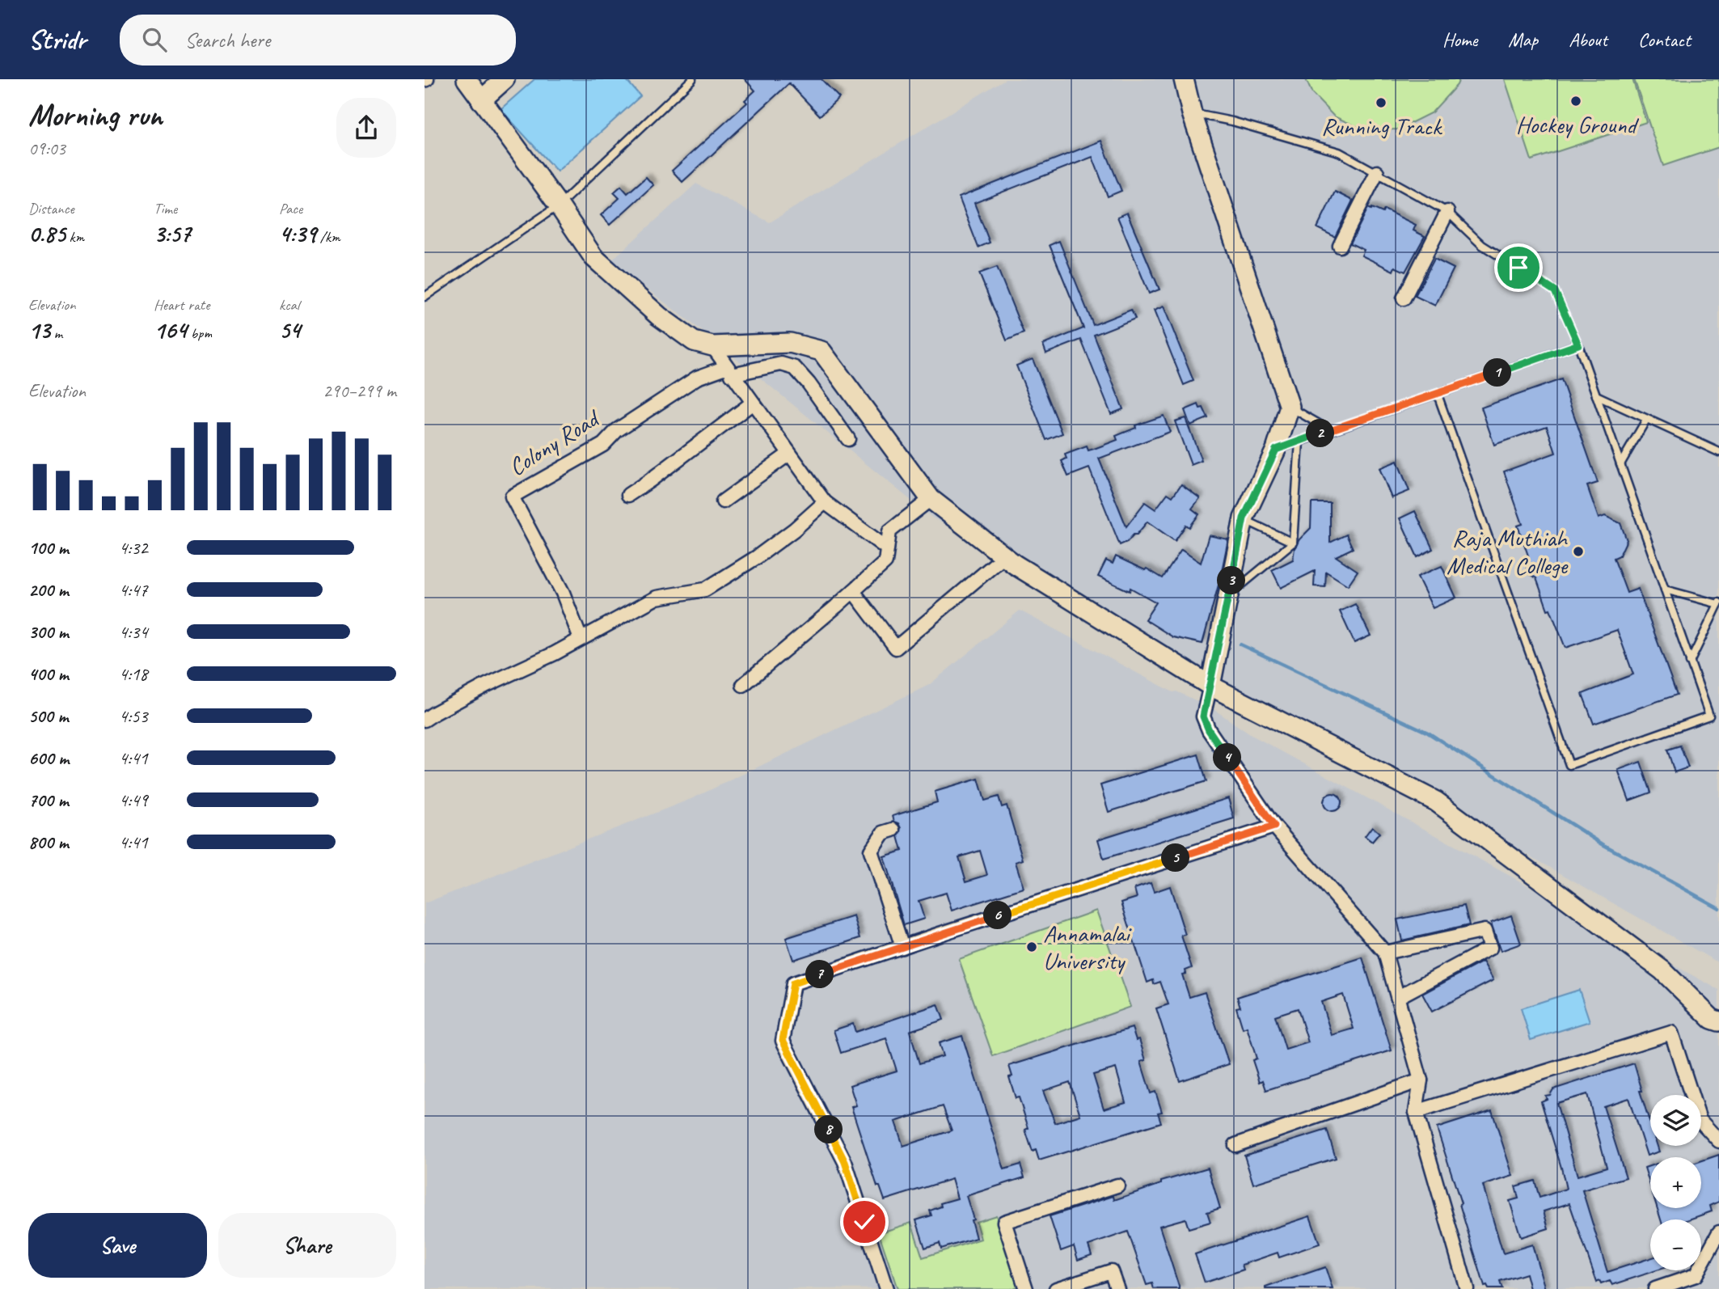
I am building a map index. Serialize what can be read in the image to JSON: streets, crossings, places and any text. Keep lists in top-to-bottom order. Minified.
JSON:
{"streets":{"street":["Colony Road"]},"places":["Hockey Ground","Running Track","Raja Muthiah Medical College","Annamalai University"],"page":{"header":"Stridr","search":"Search here","nav":["Home","Map","About","Contact"],"heading":["Morning run","09:03"],"stats":[["Distance","0.85 km"],["Time","3:57"],["Pace","4:39 /km"],["Elevation","13 m"],["Heart rate","164 bpm"],["kcal","54"]],"pins":["1","2","3","4","5","6","7","8"],"chart":["Elevation","290–299 m"],"list":[{"name":"100 m","note":"4:32"},{"name":"200 m","note":"4:47"},{"name":"300 m","note":"4:34"},{"name":"400 m","note":"4:18"},{"name":"500 m","note":"4:53"},{"name":"600 m","note":"4:41"},{"name":"700 m","note":"4:49"},{"name":"800 m","note":"4:41"}],"map_buttons":["+","−"],"buttons":["Save","Share"]}}
